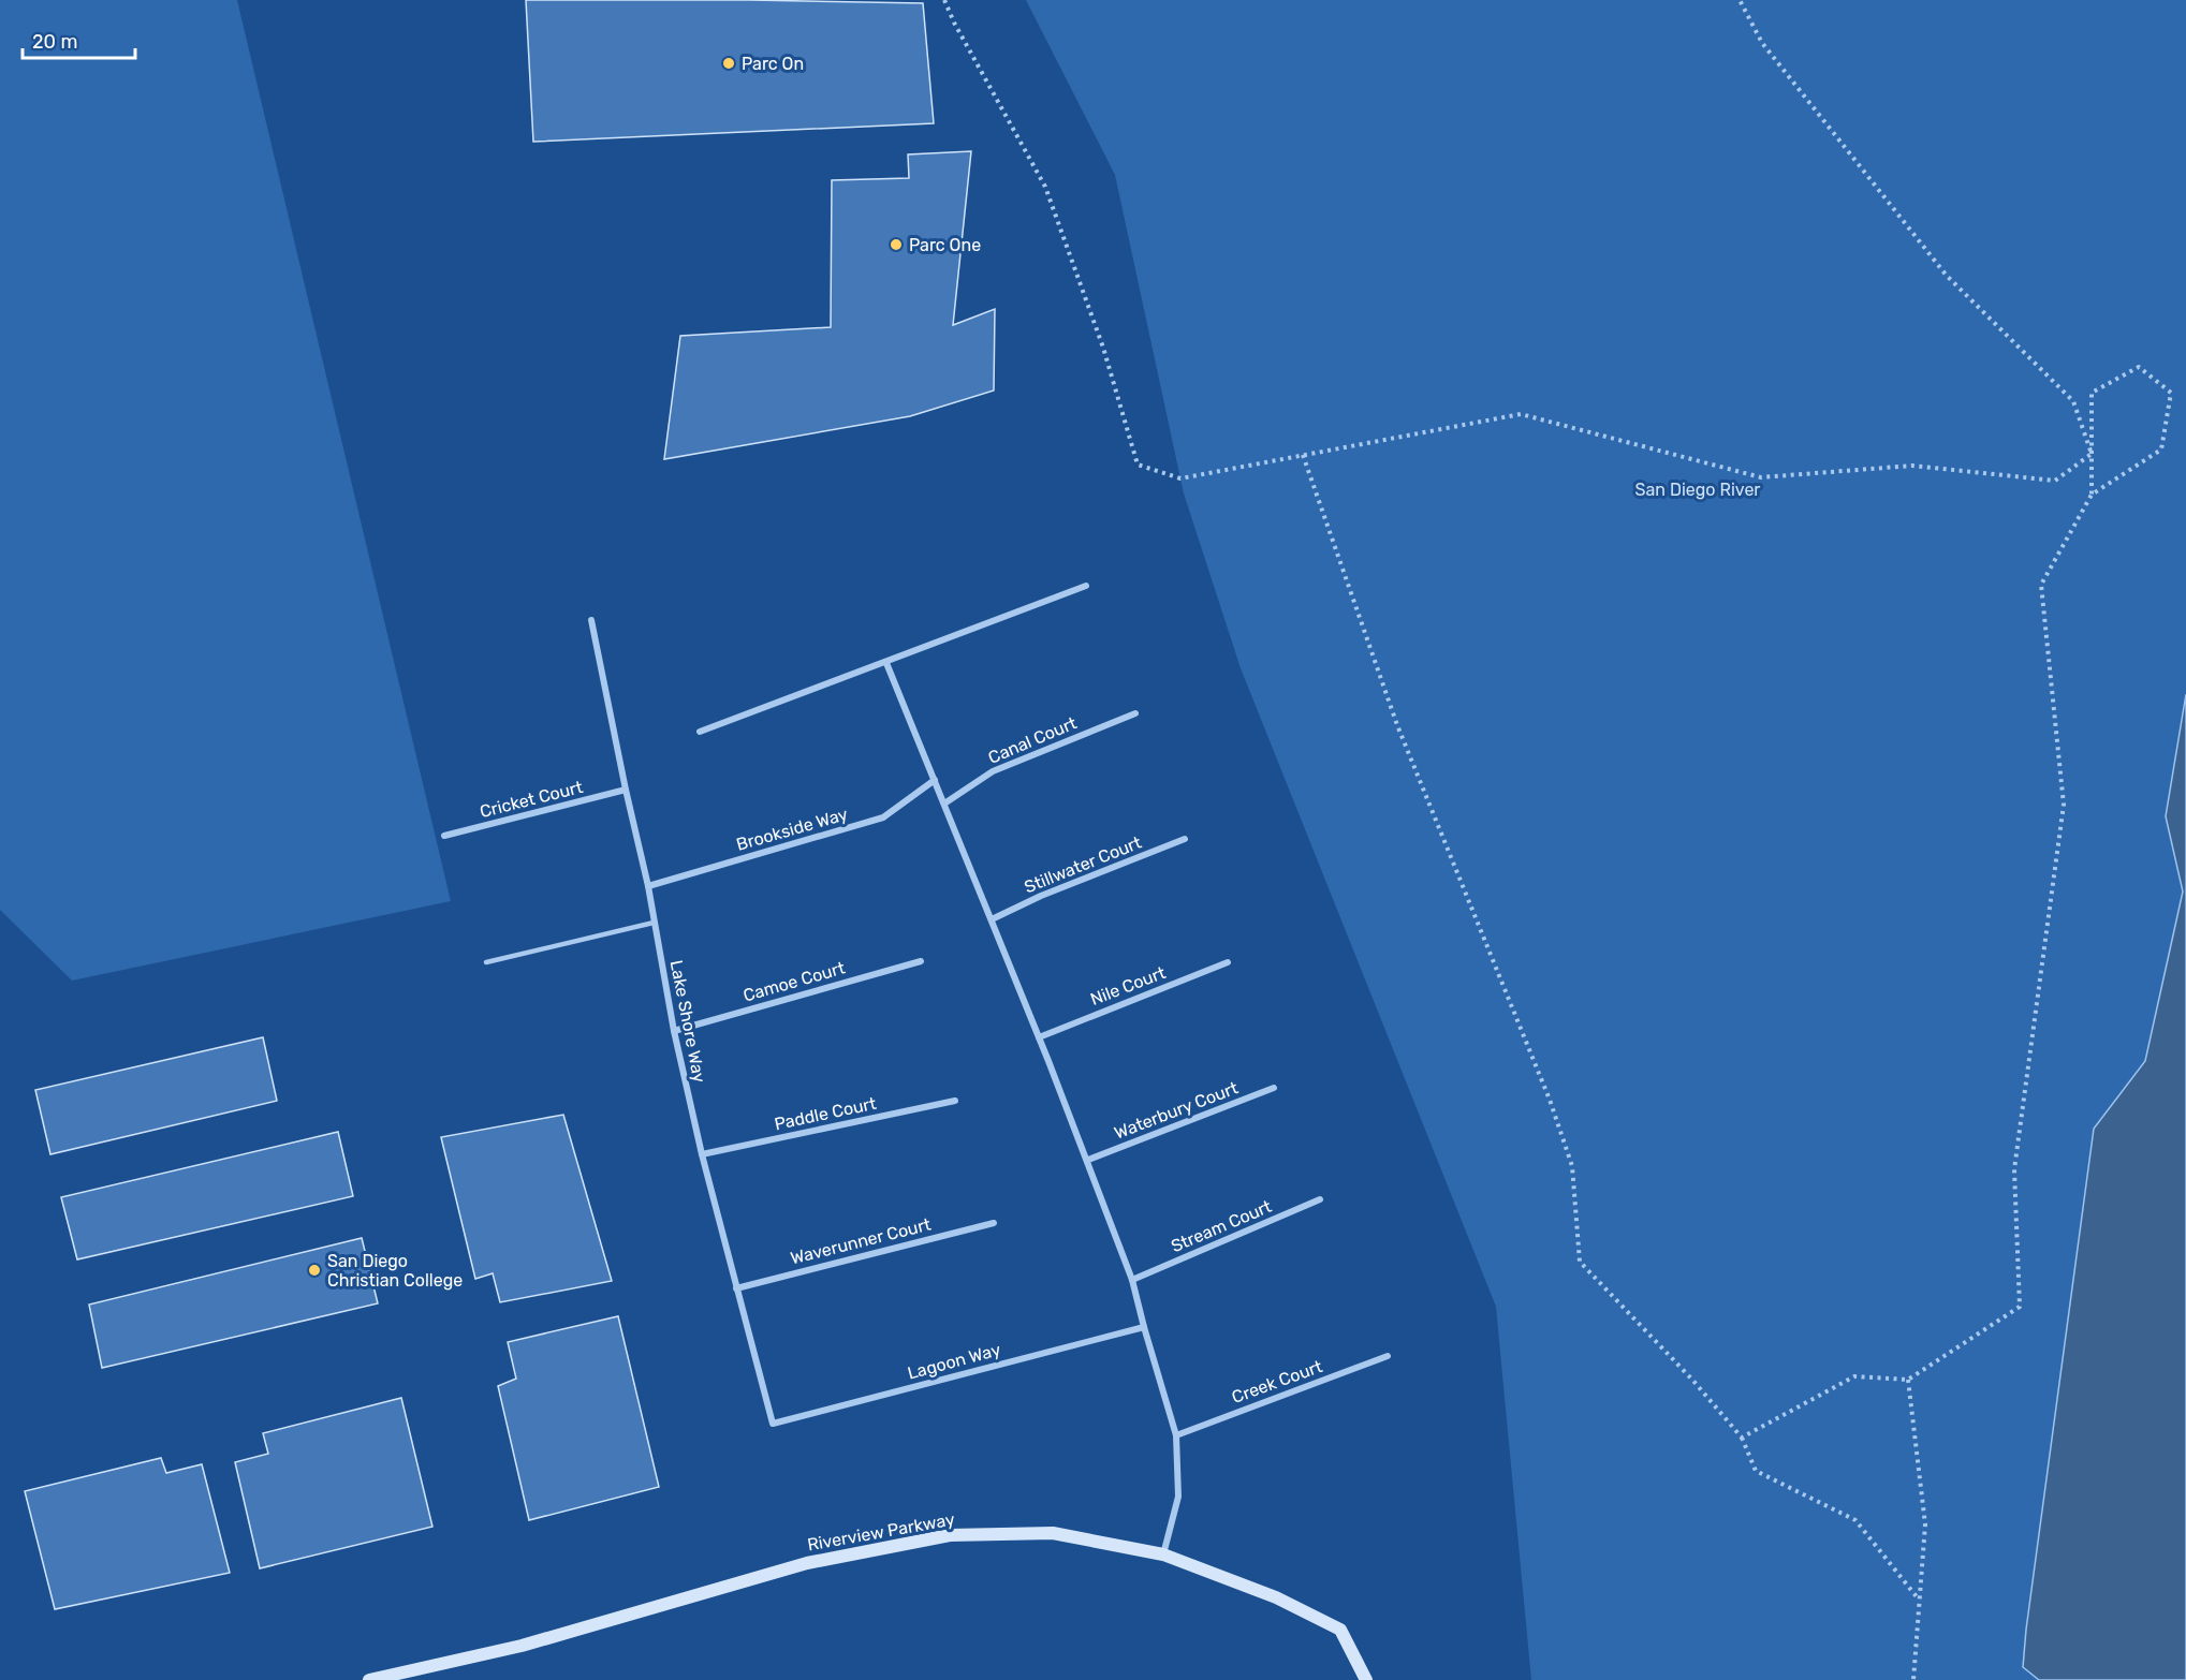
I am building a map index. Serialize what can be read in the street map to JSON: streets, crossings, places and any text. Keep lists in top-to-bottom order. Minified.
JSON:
{"streets":{"street":["Canal Court","Cricket Court","Brookside Way","Stillwater Court","Camoe Court","Nile Court","Lake Shore Way","Waterbury Court","Paddle Court","Stream Court","Waverunner Court","Lagoon Way","Creek Court","Riverview Parkway"]},"crossings":[["Cricket Court","Lake Shore Way"],["Brookside Way","Lake Shore Way"],["Camoe Court","Lake Shore Way"],["Lake Shore Way","Paddle Court"],["Lake Shore Way","Waverunner Court"],["Lake Shore Way","Lagoon Way"]],"parks":["San Diego River"],"places":["Parc On","Parc One","San Diego Christian College"],"scale_bar":"20 m"}
